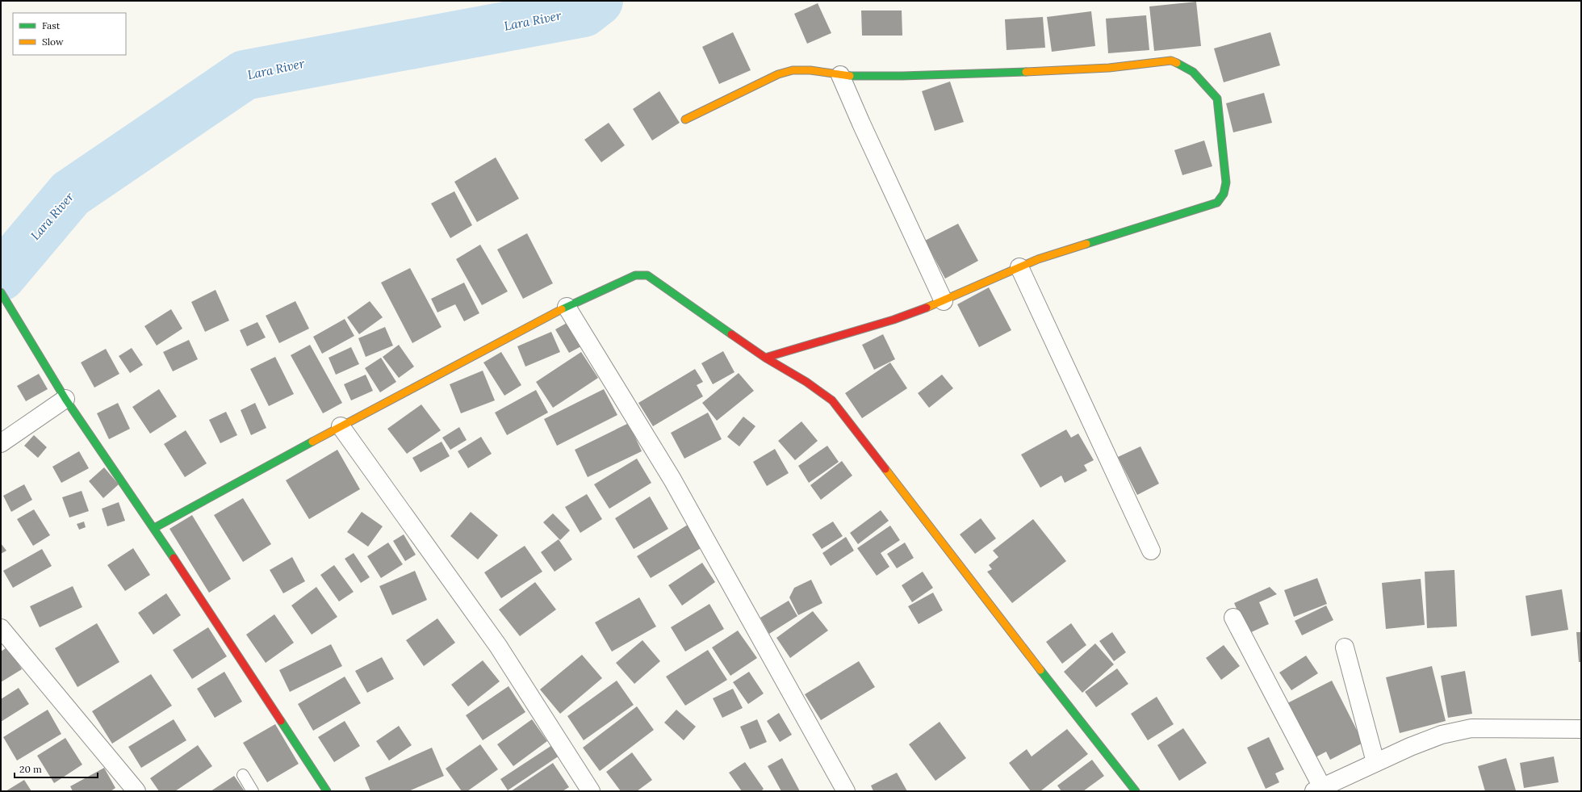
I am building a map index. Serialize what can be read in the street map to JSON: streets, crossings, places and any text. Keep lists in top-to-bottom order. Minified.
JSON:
{"water":["Lara River"],"legend":["Fast","Slow"],"scale_bar":"20 m"}
